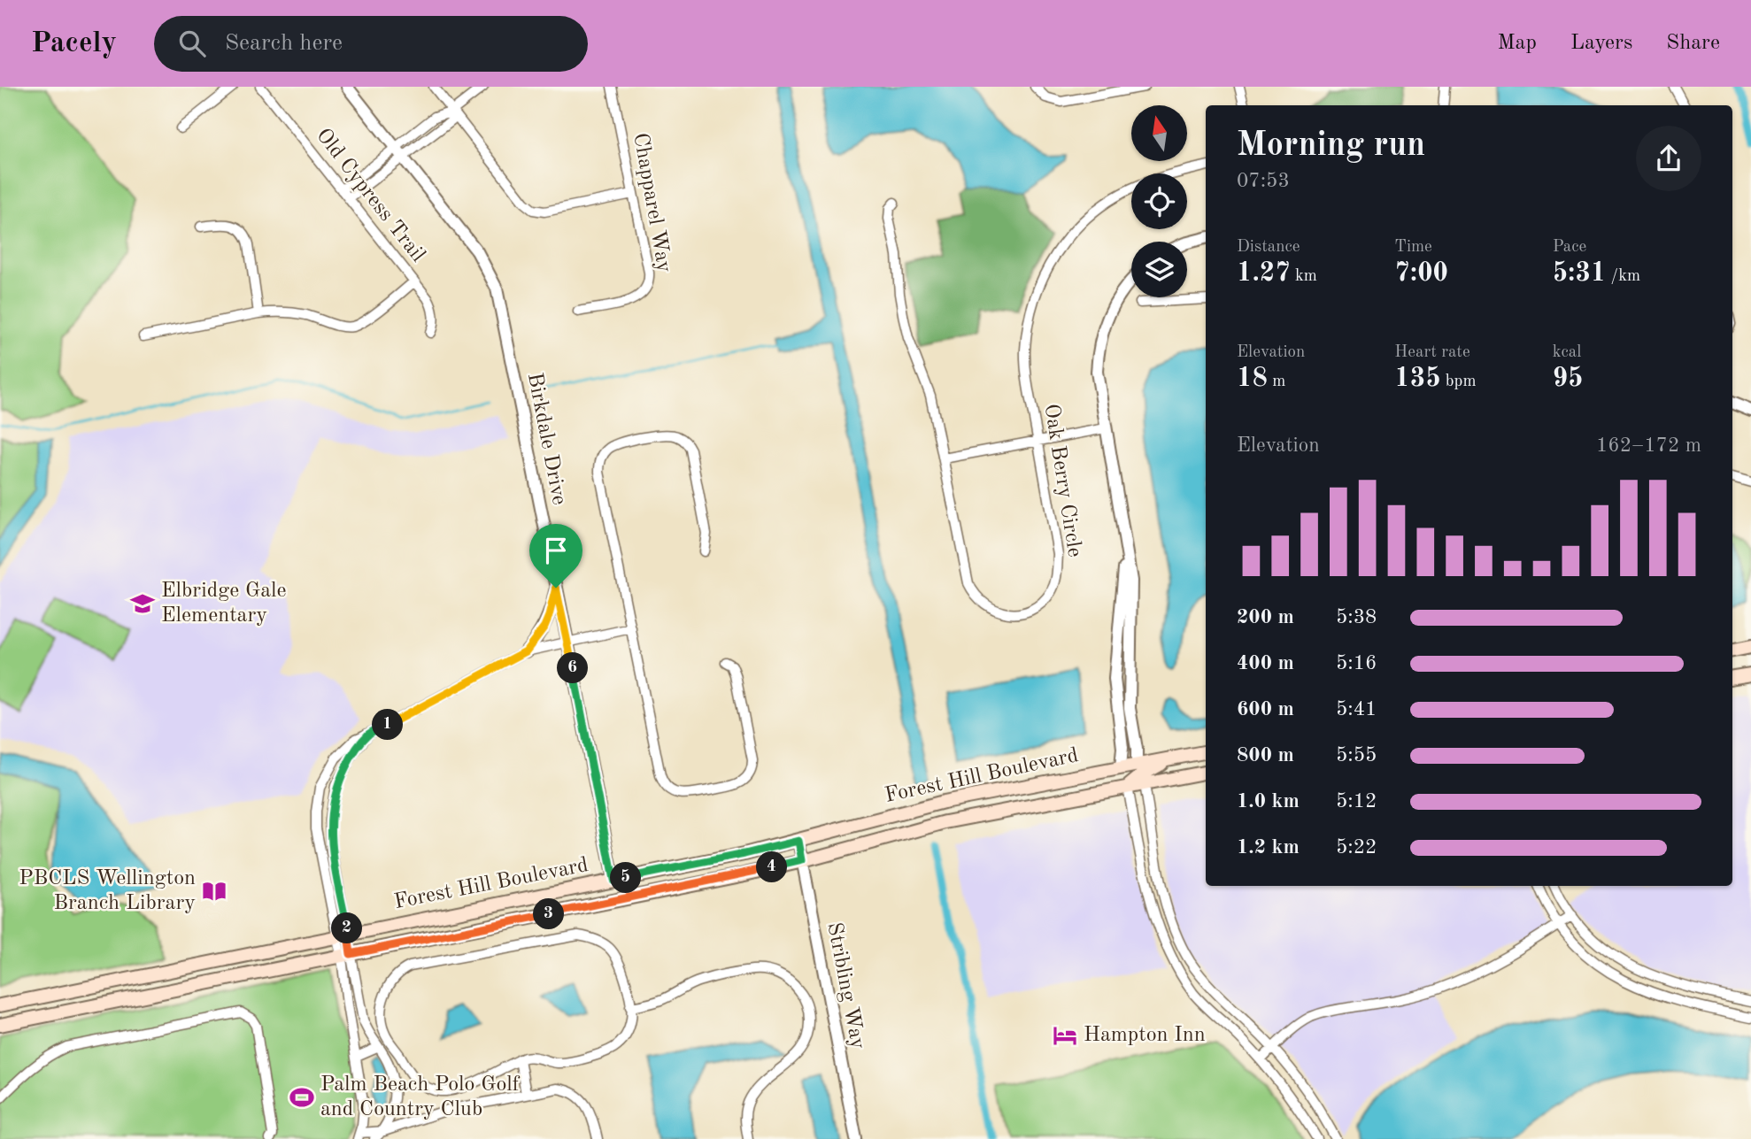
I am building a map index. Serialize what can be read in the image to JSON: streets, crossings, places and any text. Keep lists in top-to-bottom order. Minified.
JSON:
{"streets":{"main road":["Forest Hill Boulevard"],"street":["Old Cypress Trail","Chapparel Way","Birkdale Drive","Oak Berry Circle","Stribling Way"]},"crossings":[["Birkdale Drive","Forest Hill Boulevard"],["Forest Hill Boulevard","Stribling Way"]],"places":{"school or university":["Elbridge Gale Elementary"],"library":["PBCLS Wellington Branch Library"],"hotel":["Hampton Inn"],"sports":["Palm Beach Polo Golf and Country Club"]},"north":"top","page":{"header":"Pacely","search":"Search here","nav":["Map","Layers","Share"],"heading":["Morning run","07:53"],"stats":[["Distance","1.27 km"],["Time","7:00"],["Pace","5:31 /km"],["Elevation","18 m"],["Heart rate","135 bpm"],["kcal","95"]],"chart":["Elevation","162–172 m"],"list":[{"name":"200 m","note":"5:38"},{"name":"400 m","note":"5:16"},{"name":"600 m","note":"5:41"},{"name":"800 m","note":"5:55"},{"name":"1.0 km","note":"5:12"},{"name":"1.2 km","note":"5:22"}],"pins":["6","1","4","5","3","2"]}}
